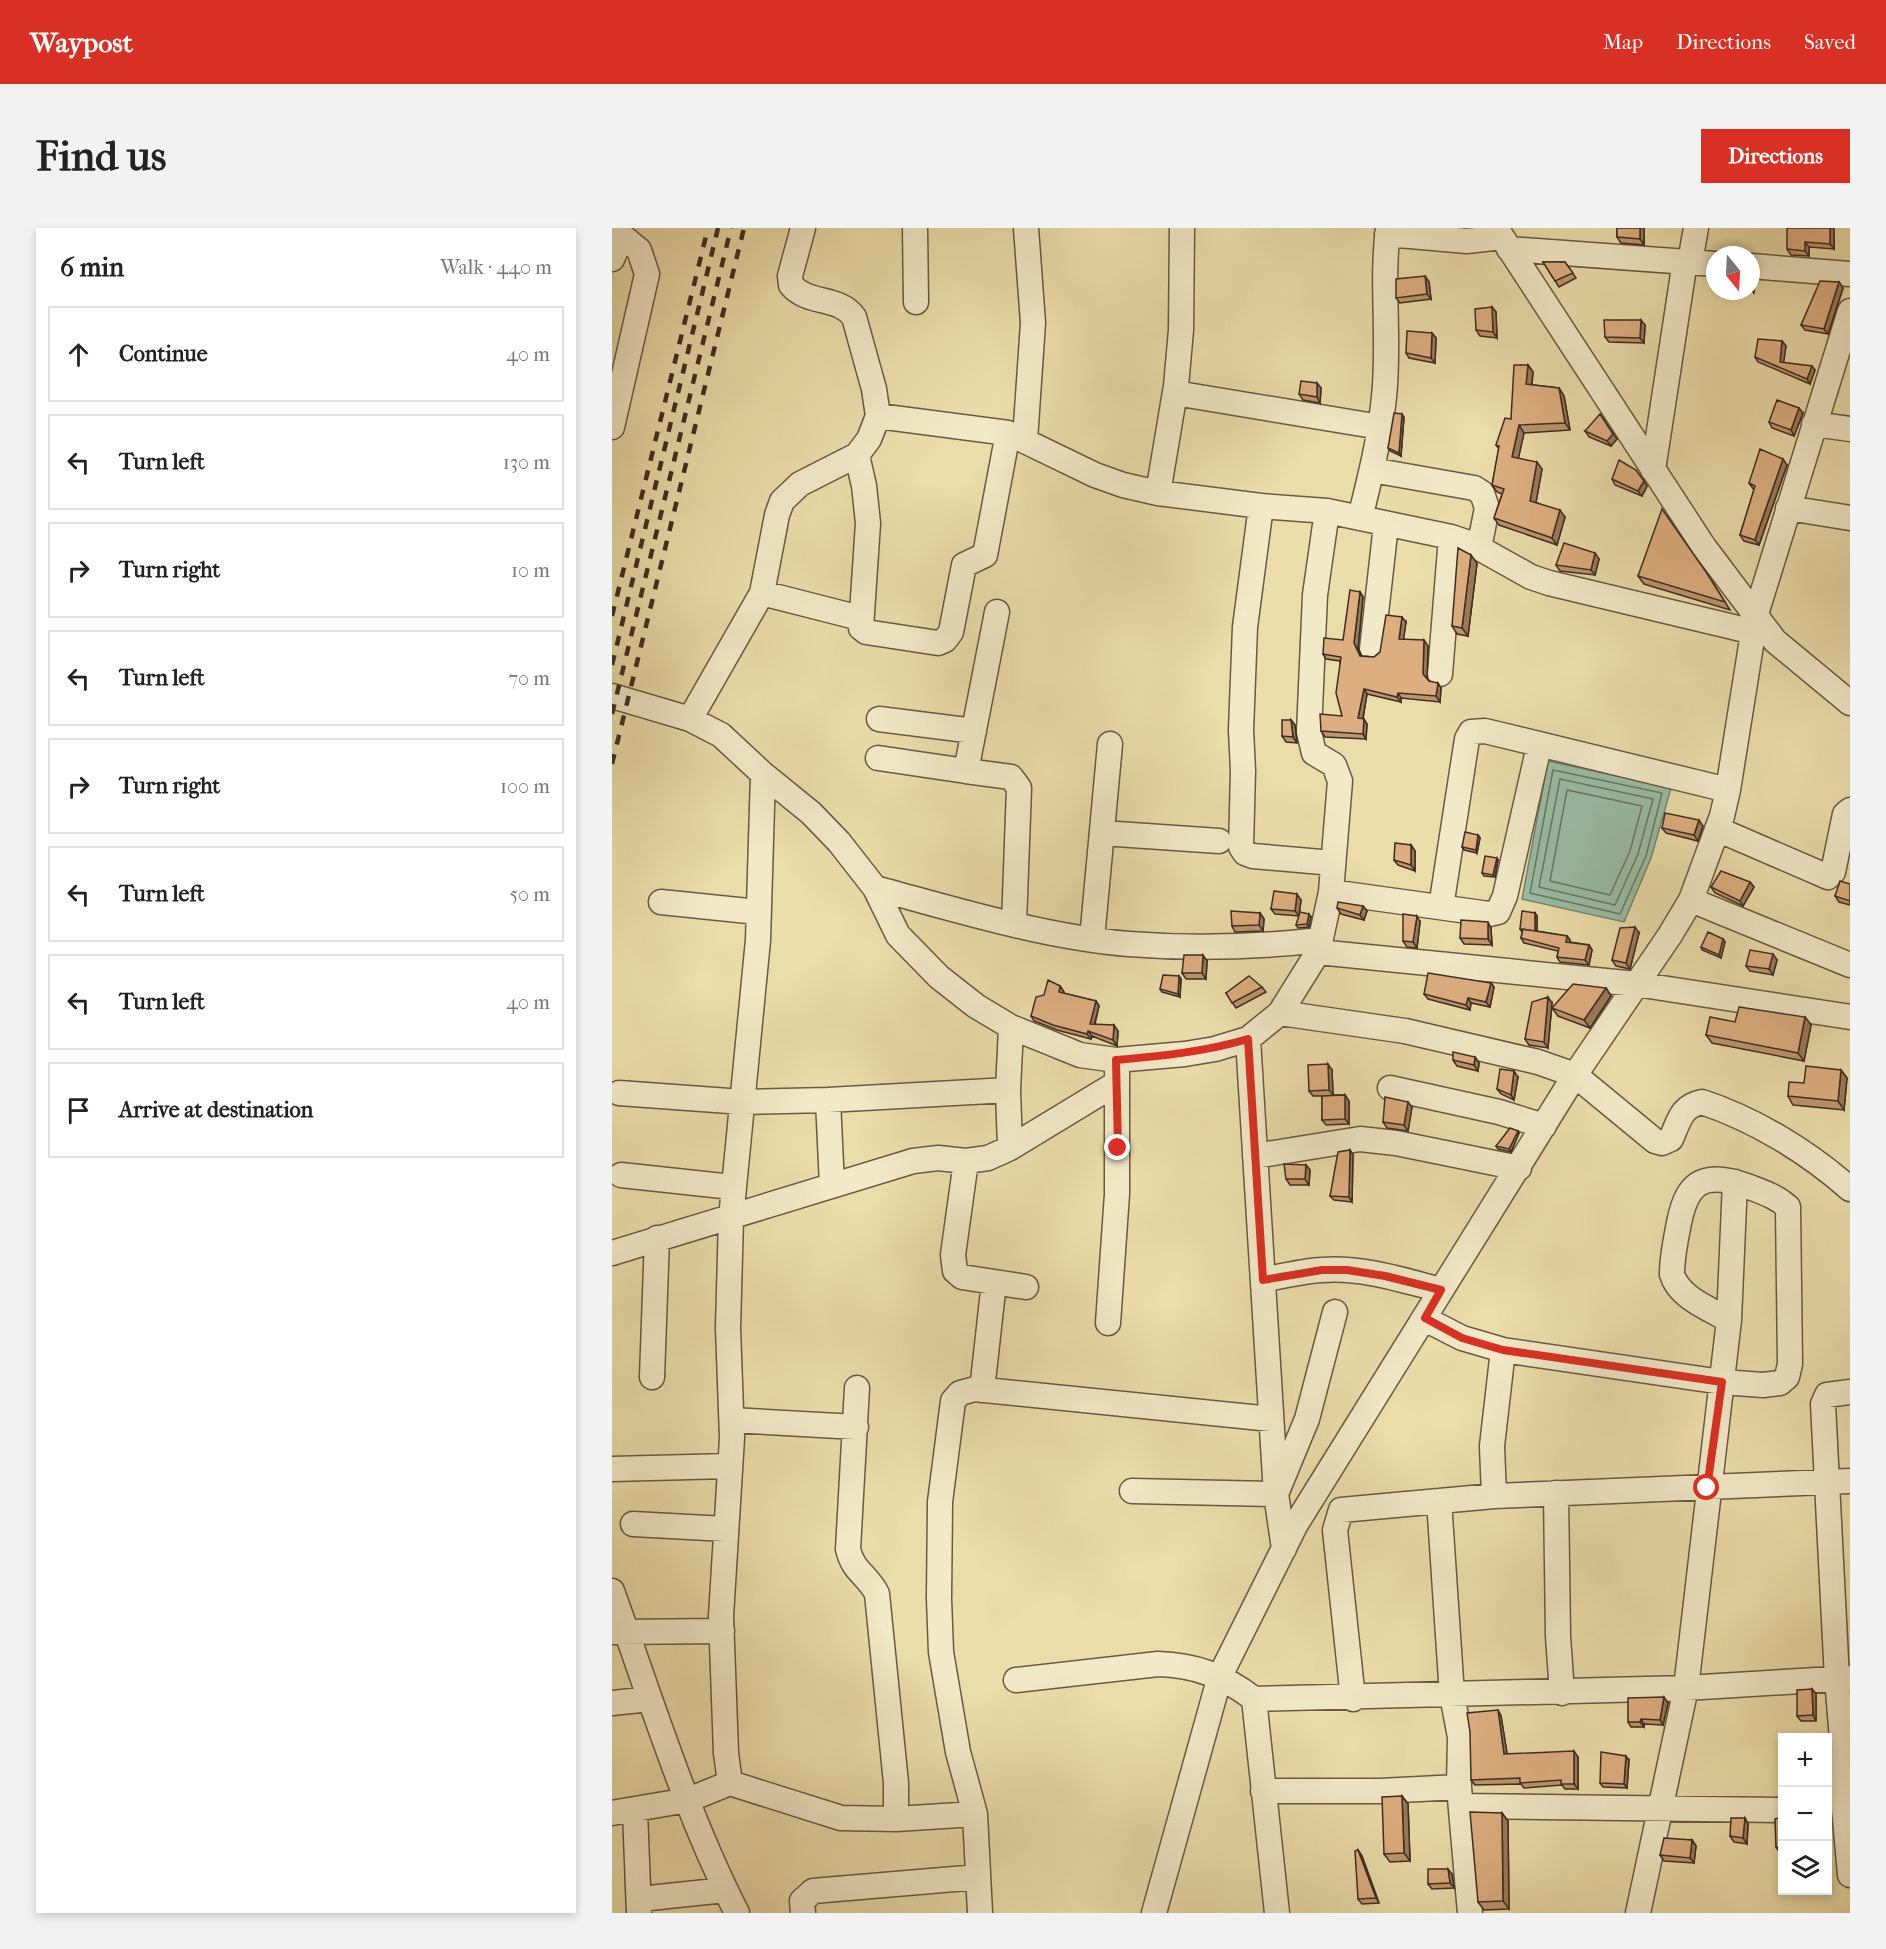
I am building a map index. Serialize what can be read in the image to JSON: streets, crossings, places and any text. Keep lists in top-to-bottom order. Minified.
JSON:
{"north":"bottom","page":{"header":"Waypost","nav":["Map","Directions","Saved"],"buttons":"Directions","title":"Find us","heading":["6 min","Walk · 440 m"],"list":[["Continue","40 m"],["Turn left","130 m"],["Turn right","10 m"],["Turn left","70 m"],["Turn right","100 m"],["Turn left","50 m"],["Turn left","40 m"],"Arrive at destination"],"map_buttons":["+","−"]}}
